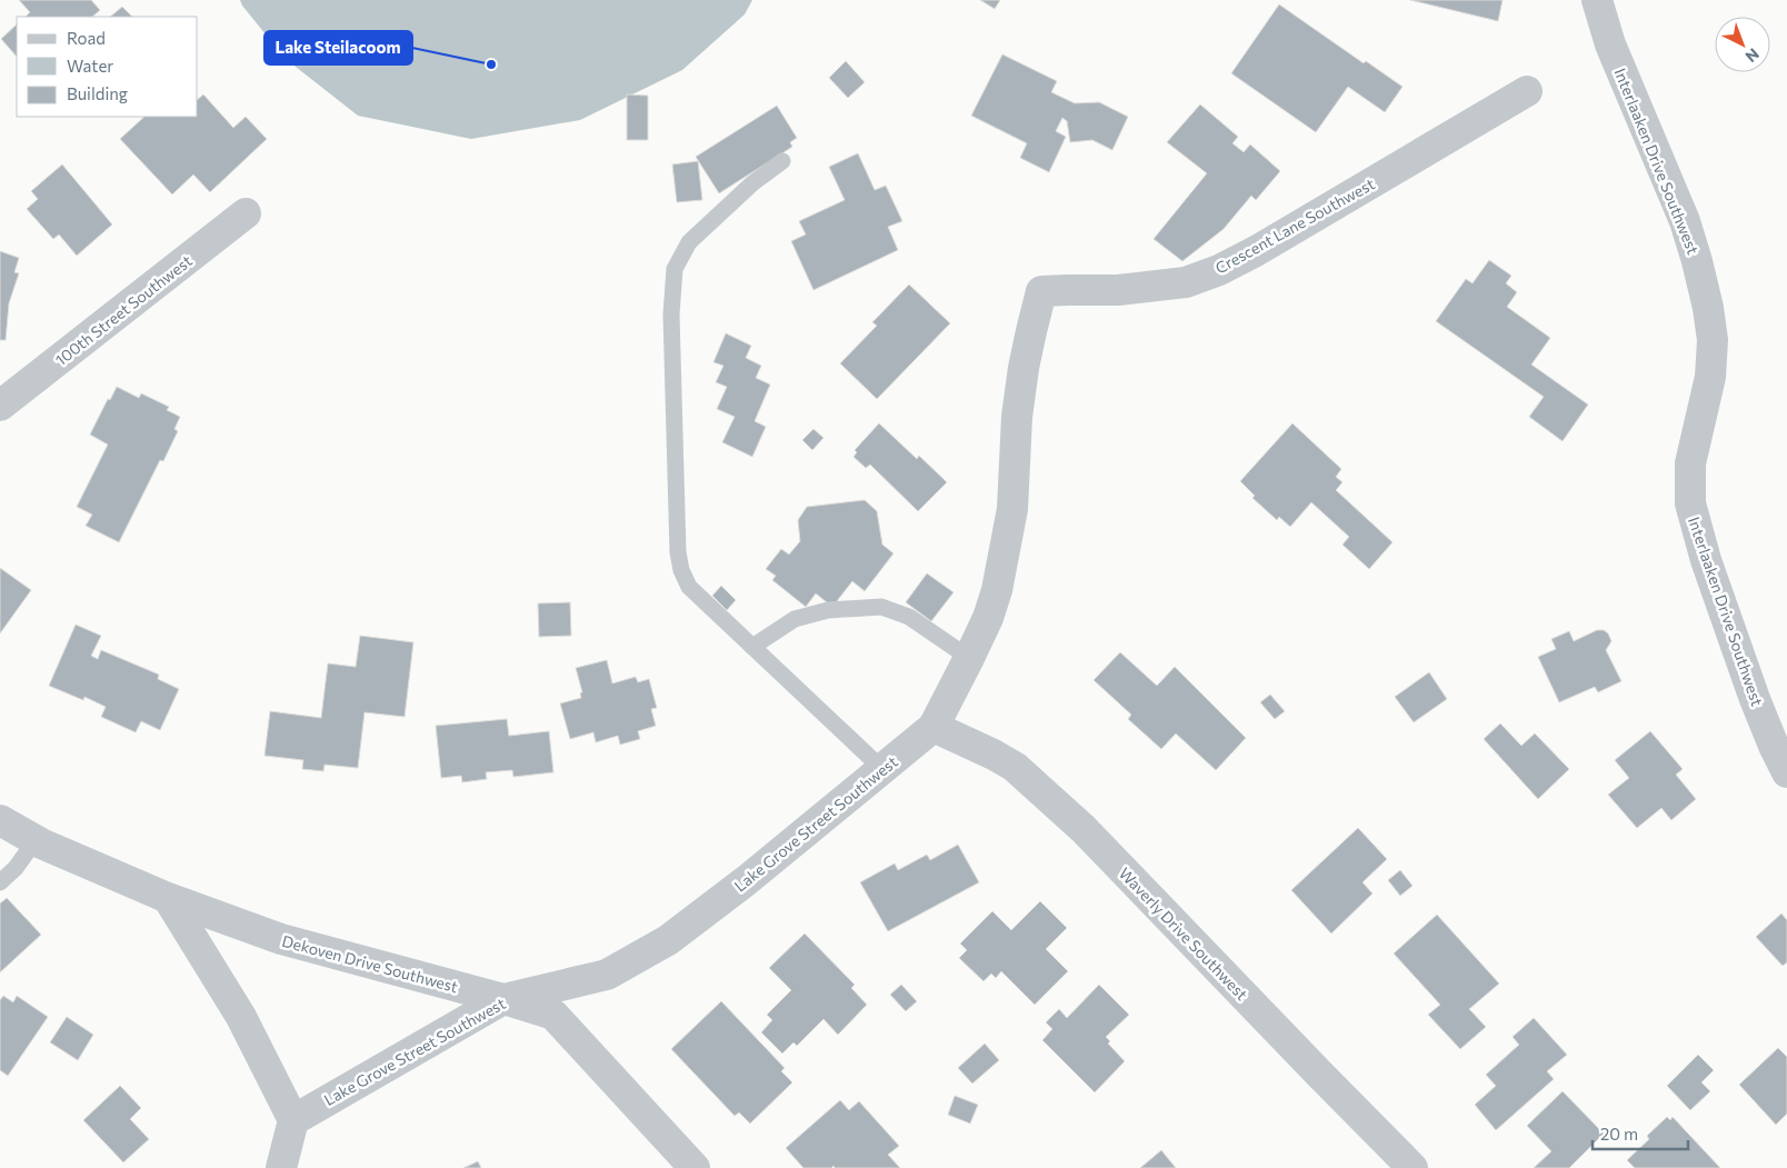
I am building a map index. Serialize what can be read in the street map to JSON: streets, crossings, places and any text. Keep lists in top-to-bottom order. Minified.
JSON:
{"streets":{"street":["Interlaaken Drive Southwest","Crescent Lane Southwest","100th Street Southwest","Lake Grove Street Southwest","Waverly Drive Southwest","Dekoven Drive Southwest"]},"crossings":[["Crescent Lane Southwest","Lake Grove Street Southwest"],["Lake Grove Street Southwest","Waverly Drive Southwest"],["Lake Grove Street Southwest","Dekoven Drive Southwest"]],"places":["Lake Steilacoom"],"legend":["Road","Water","Building"],"scale_bar":"20 m","north":"bottom right"}
